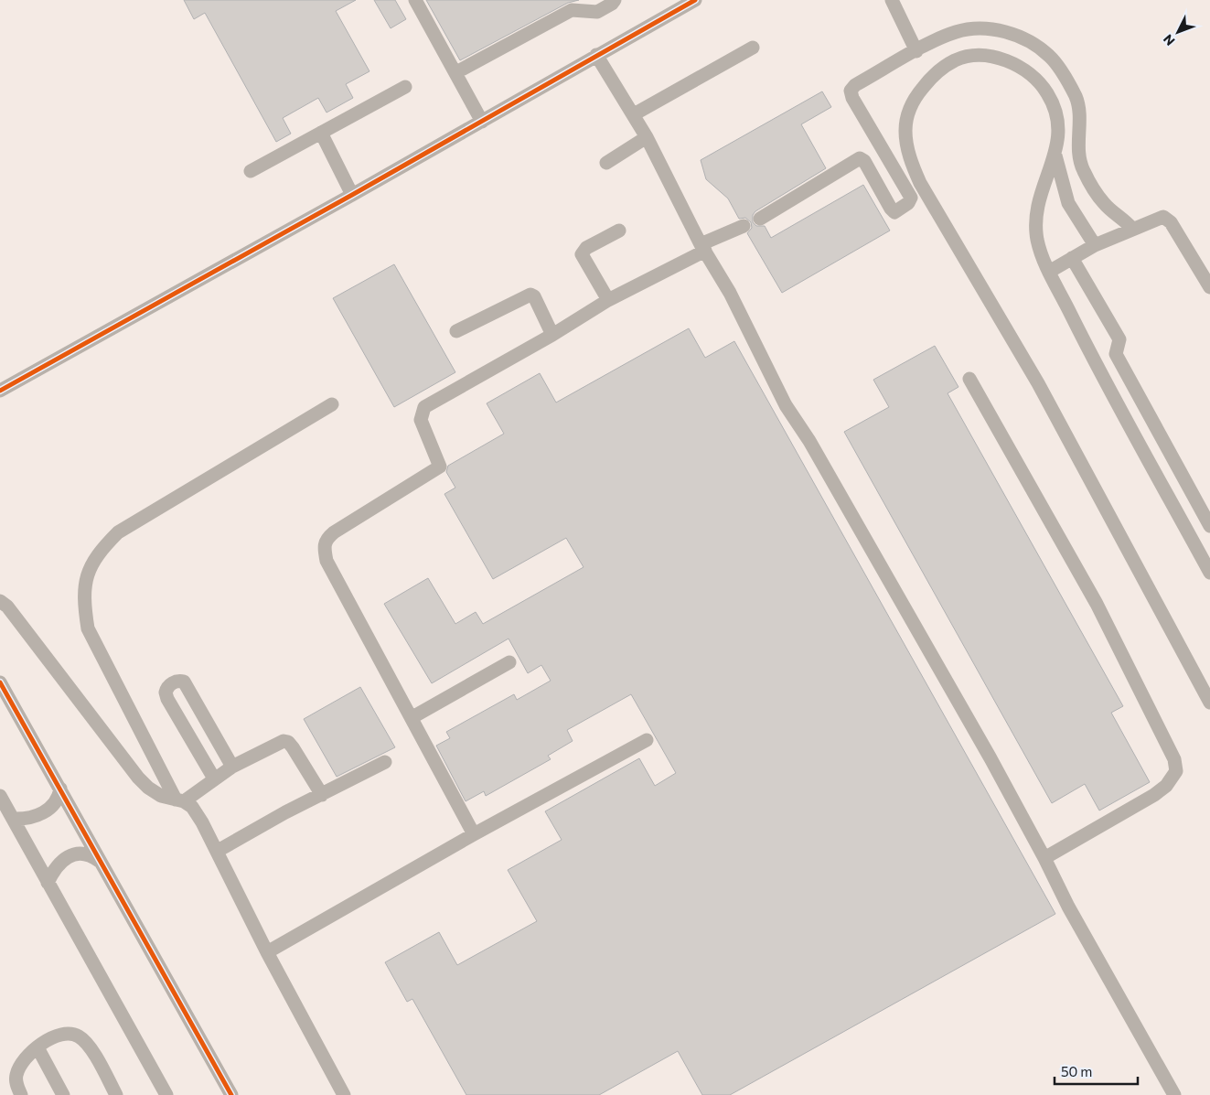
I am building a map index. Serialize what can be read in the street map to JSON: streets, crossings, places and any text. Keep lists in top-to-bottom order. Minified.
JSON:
{"scale_bar":"50 m","north":"bottom left"}
